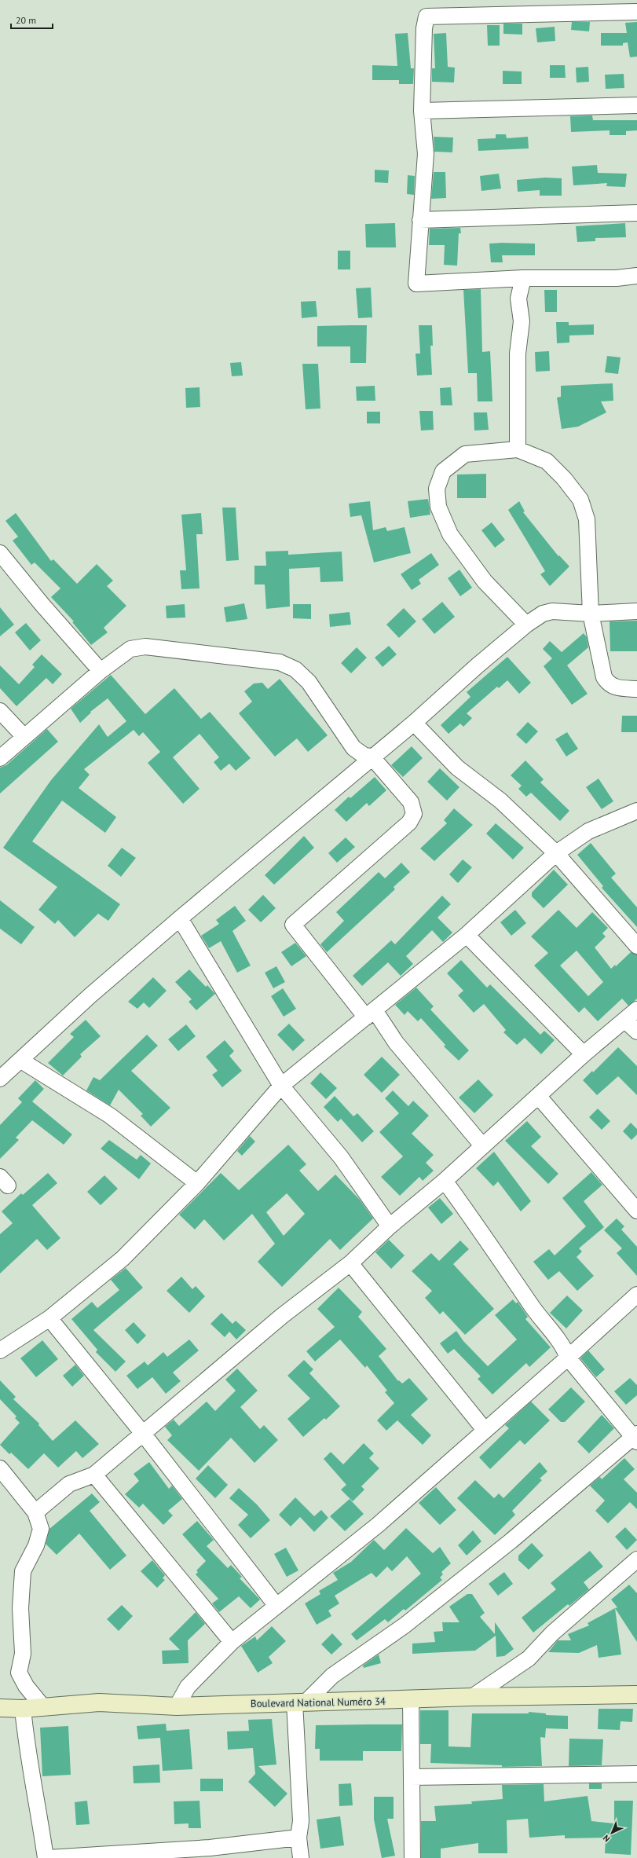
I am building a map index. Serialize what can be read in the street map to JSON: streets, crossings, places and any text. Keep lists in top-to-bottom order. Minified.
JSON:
{"streets":{"main road":["Boulevard National Numéro 34"]},"scale_bar":"20 m","north":"bottom left"}
